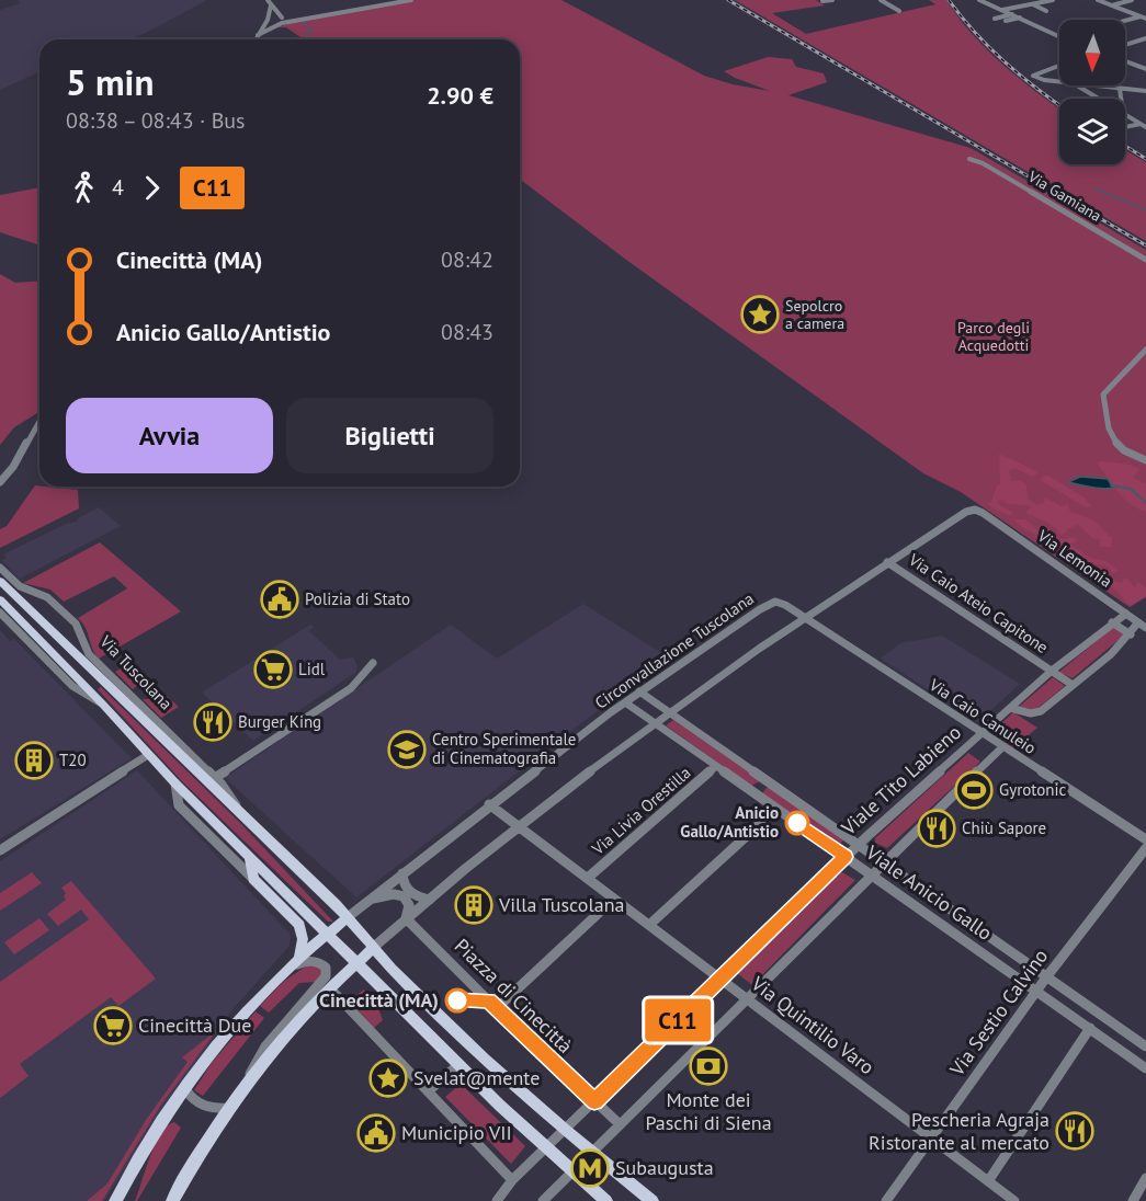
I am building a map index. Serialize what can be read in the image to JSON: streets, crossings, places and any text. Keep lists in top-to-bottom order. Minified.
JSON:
{"streets":{"main road":["Via Tuscolana"],"street":["Via Gamiana","Via Lemonia","Via Caio Ateio Capitone","Circonvallazione Tuscolana","Via Caio Canuleio","Viale Tito Labieno","Via Livia Orestilla","Viale Anicio Gallo","Piazza di Cinecittà","Via Sestio Calvino","Via Quintilio Varo"]},"crossings":[["Via Lemonia","Via Caio Ateio Capitone"],["Via Lemonia","Viale Tito Labieno"],["Via Caio Ateio Capitone","Viale Tito Labieno"],["Circonvallazione Tuscolana","Via Tuscolana"],["Circonvallazione Tuscolana","Via Caio Canuleio"],["Circonvallazione Tuscolana","Viale Anicio Gallo"],["Circonvallazione Tuscolana","Piazza di Cinecittà"],["Circonvallazione Tuscolana","Via Quintilio Varo"],["Via Caio Canuleio","Viale Tito Labieno"],["Viale Tito Labieno","Viale Anicio Gallo"],["Viale Tito Labieno","Piazza di Cinecittà"],["Viale Tito Labieno","Via Quintilio Varo"],["Via Livia Orestilla","Viale Anicio Gallo"],["Via Livia Orestilla","Via Quintilio Varo"],["Viale Anicio Gallo","Via Sestio Calvino"],["Via Sestio Calvino","Via Quintilio Varo"]],"parks":["Parco degli Acquedotti"],"places":{"place":["Sepolcro a camera","Svelat@mente"],"public building":["Polizia di Stato","Municipio VII"],"supermarket":["Lidl","Cinecittà Due"],"restaurant":["Burger King","Chiù Sapore","Pescheria Agraja Ristorante al mercato"],"school or university":["Centro Sperimentale di Cinematografia"],"building":["T20","Villa Tuscolana"],"sports":["Gyrotonic"],"other":["Anicio Gallo/Antistio","Cinecittà (MA)"],"bank":["Monte dei Paschi di Siena"],"metro station":["Subaugusta"]},"lines":["bus line C11"],"north":"bottom","page":{"on_map":"C11","heading":["5 min","08:38 – 08:43 · Bus","2.90 €"],"legs":["4","C11"],"list":[{"name":"Cinecittà (MA)","value":"08:42"},{"name":"Anicio Gallo/Antistio","value":"08:43"}],"buttons":["Avvia","Biglietti"]}}
